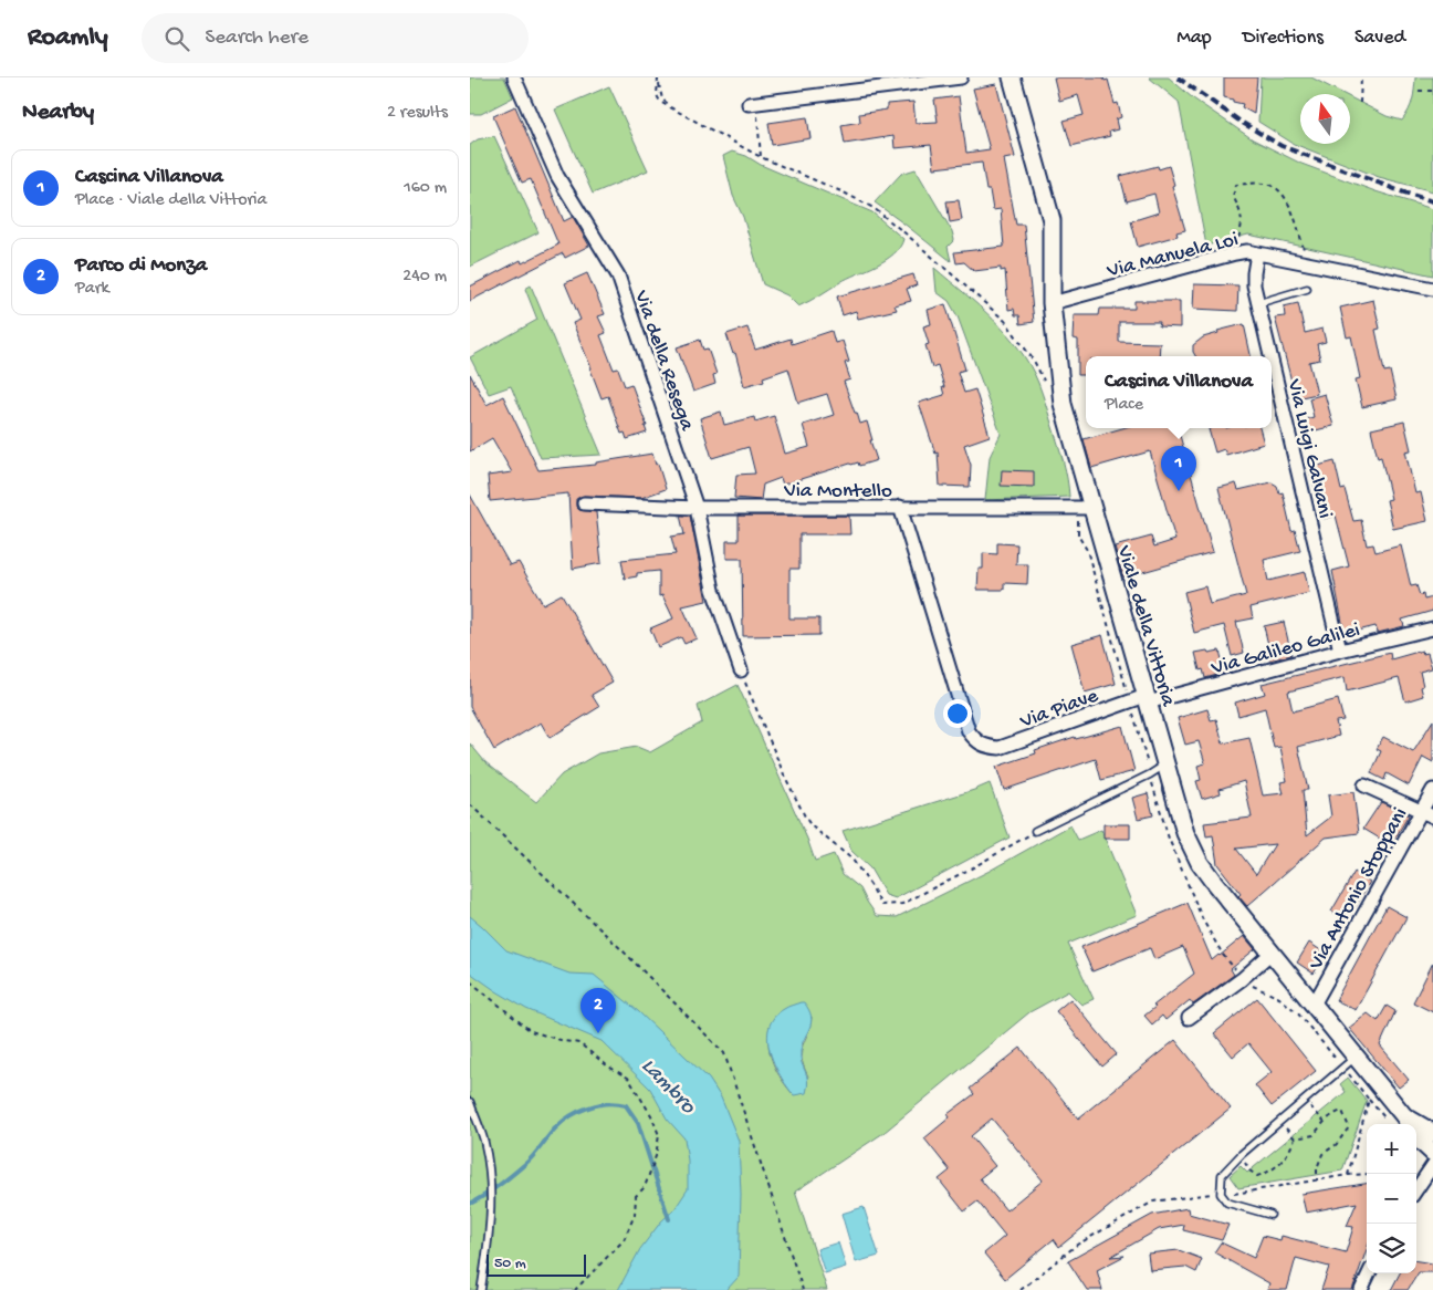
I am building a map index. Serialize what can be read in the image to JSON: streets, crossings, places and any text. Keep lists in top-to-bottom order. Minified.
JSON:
{"streets":{"street":["Via Manuela Loi","Via della Resega","Via Luigi Galvani","Via Montello","Viale della Vittoria","Via Galileo Galilei","Via Piave","Via Antonio Stoppani"]},"crossings":[["Via Manuela Loi","Via Luigi Galvani"],["Via Manuela Loi","Viale della Vittoria"],["Via della Resega","Via Montello"],["Via Luigi Galvani","Via Galileo Galilei"],["Via Montello","Viale della Vittoria"],["Via Montello","Via Piave"],["Viale della Vittoria","Via Galileo Galilei"],["Viale della Vittoria","Via Piave"],["Viale della Vittoria","Via Antonio Stoppani"],["Via Galileo Galilei","Via Piave"]],"water":["Lambro"],"scale_bar":"50 m","north":"top","page":{"header":"Roamly","search":"Search here","nav":["Map","Directions","Saved"],"heading":["Nearby","2 results"],"list":[{"mark":"1","name":"Cascina Villanova","note":"Place · Viale della Vittoria","value":"160 m"},{"mark":"2","name":"Parco di Monza","note":"Park","value":"240 m"}],"popup":["Cascina Villanova","Place"],"pins":["1","2"],"map_buttons":["+","−"],"scale":"50 m"}}
